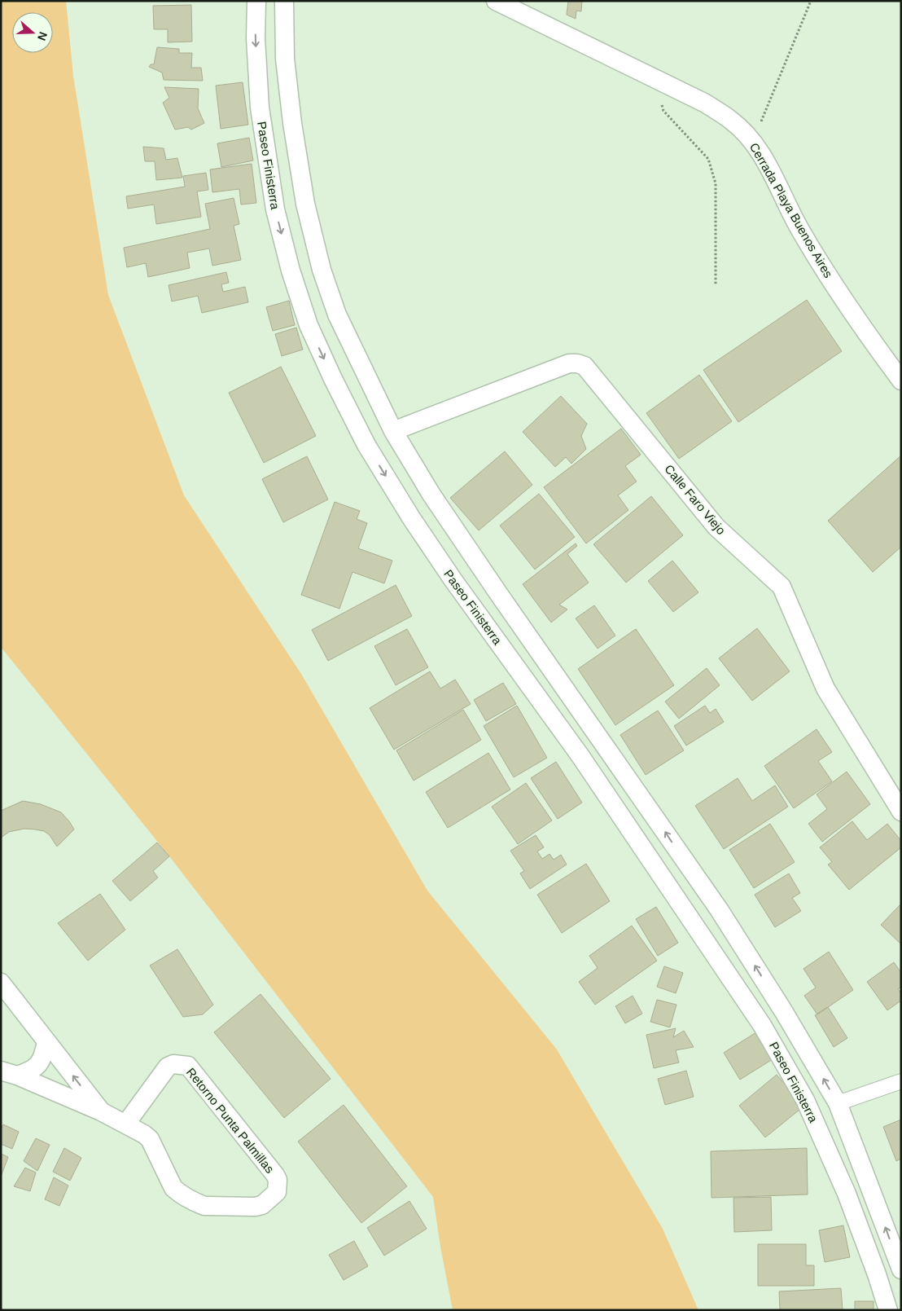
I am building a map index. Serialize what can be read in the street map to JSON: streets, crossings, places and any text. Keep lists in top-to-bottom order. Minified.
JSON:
{"streets":{"street":["Paseo Finisterra","Cerrada Playa Buenos Aires","Calle Faro Viejo","Retorno Punta Palmillas"]},"crossings":[["Paseo Finisterra","Calle Faro Viejo"]],"north":"right"}
